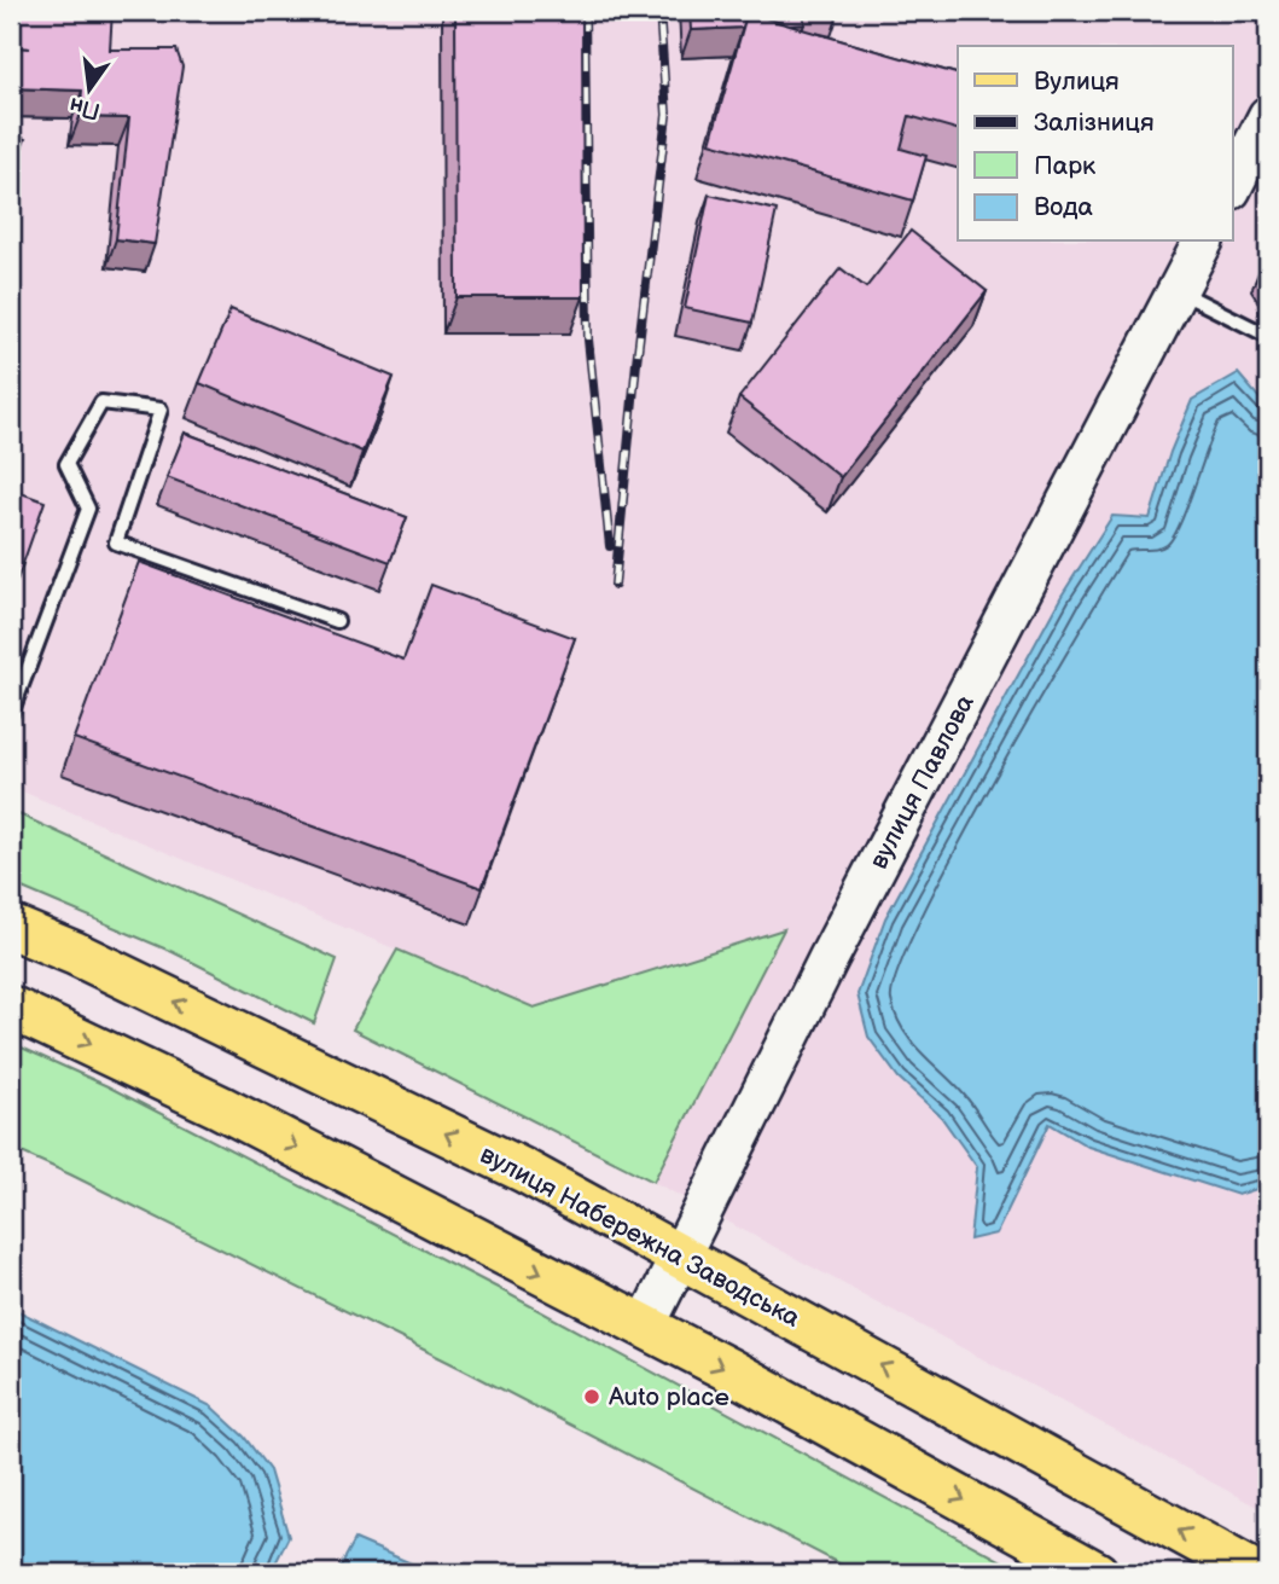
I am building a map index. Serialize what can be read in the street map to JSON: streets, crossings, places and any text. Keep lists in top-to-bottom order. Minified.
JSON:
{"streets":{"main road":["вулиця Павлова","вулиця Набережна Заводська"]},"crossings":[["вулиця Павлова","вулиця Набережна Заводська"]],"places":["Auto place"],"legend":["Вулиця","Залізниця","Парк","Вода"],"north":"bottom"}
